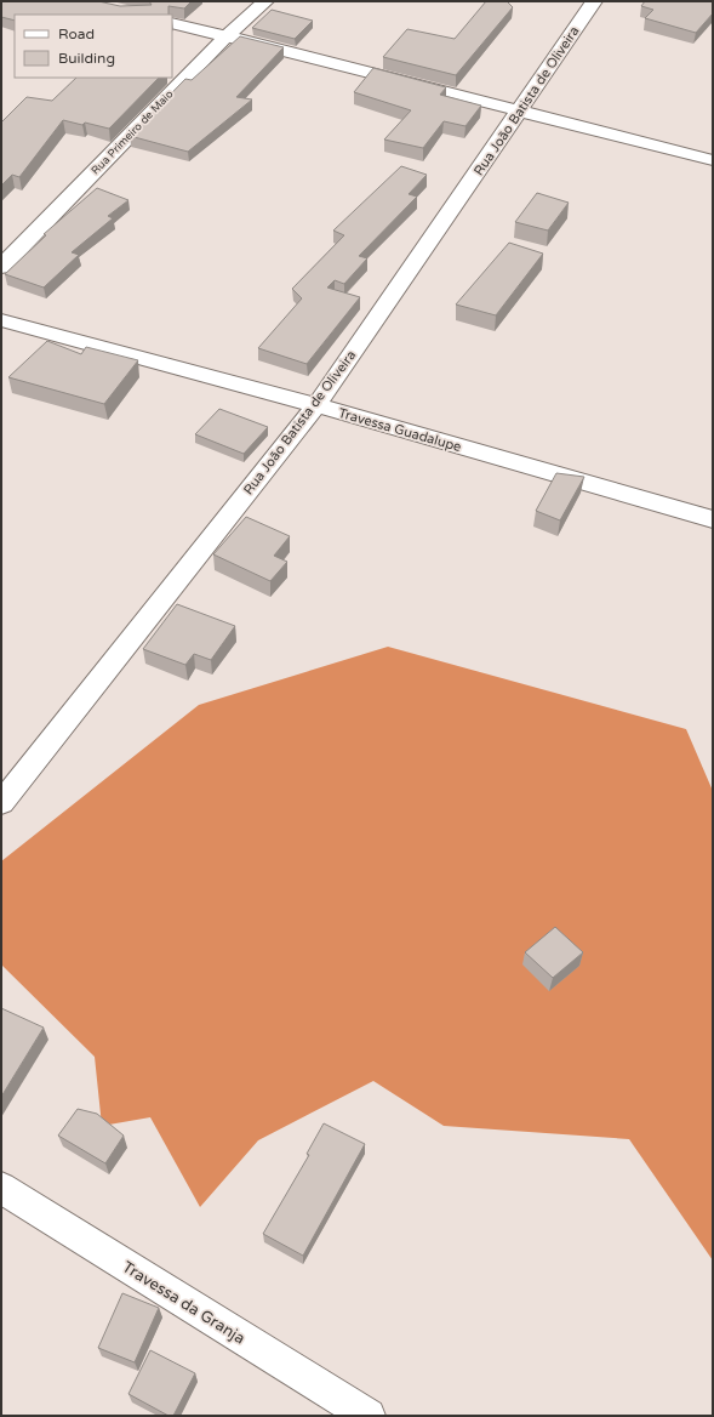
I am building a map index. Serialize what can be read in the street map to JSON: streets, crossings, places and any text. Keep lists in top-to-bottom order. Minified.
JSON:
{"streets":{"street":["Rua João Batista de Oliveira","Rua Primeiro de Maio","Travessa Guadalupe","Travessa da Granja"]},"crossings":[["Rua João Batista de Oliveira","Travessa Guadalupe"]],"legend":["Road","Building"]}
